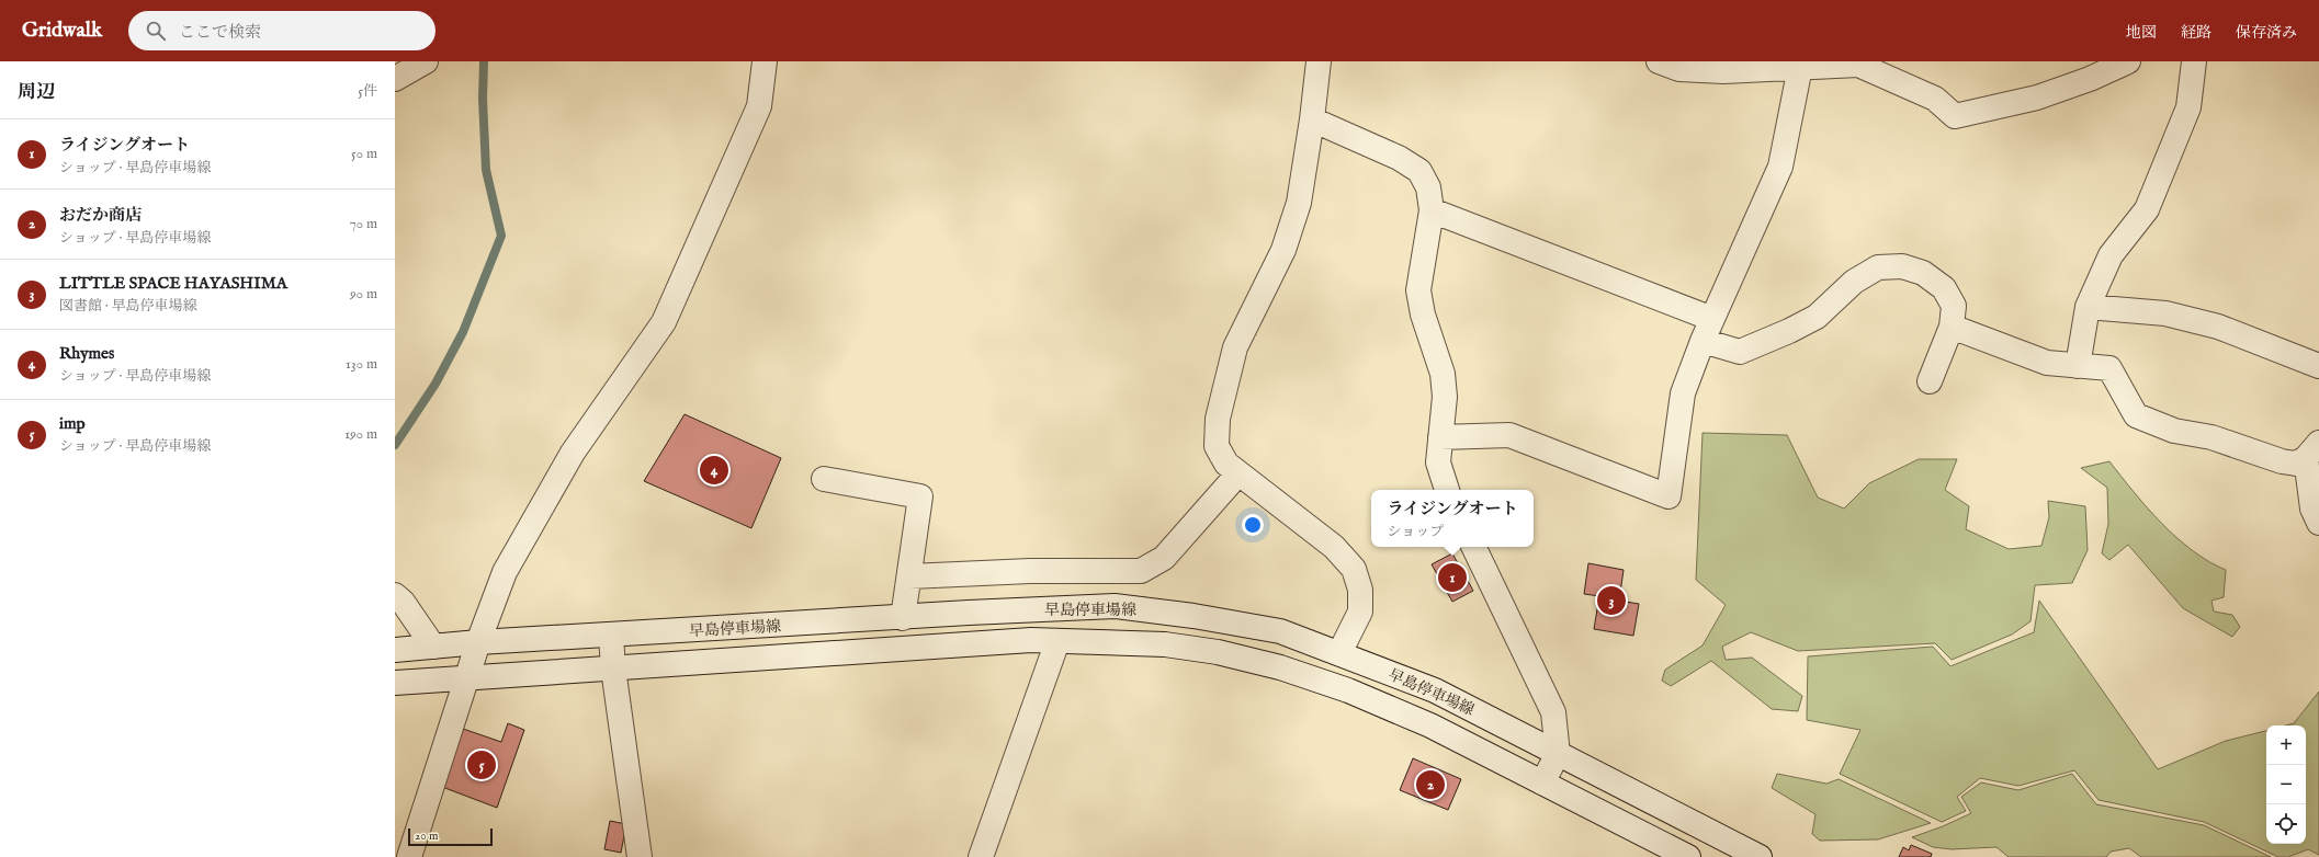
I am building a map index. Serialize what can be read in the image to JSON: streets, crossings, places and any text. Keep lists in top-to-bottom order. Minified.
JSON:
{"streets":{"street":["早島停車場線"]},"scale_bar":"20 m","page":{"header":"Gridwalk","search":"ここで検索","nav":["地図","経路","保存済み"],"heading":["周辺","5件"],"list":[{"mark":"1","name":"ライジングオート","note":"ショップ · 早島停車場線","value":"50 m"},{"mark":"2","name":"おだか商店","note":"ショップ · 早島停車場線","value":"70 m"},{"mark":"3","name":"LITTLE SPACE HAYASHIMA","note":"図書館 · 早島停車場線","value":"90 m"},{"mark":"4","name":"Rhymes","note":"ショップ · 早島停車場線","value":"130 m"},{"mark":"5","name":"imp","note":"ショップ · 早島停車場線","value":"190 m"}],"pins":["4","1","3","5","2"],"popup":["ライジングオート","ショップ"],"map_buttons":["+","−"],"scale":"20 m"}}
